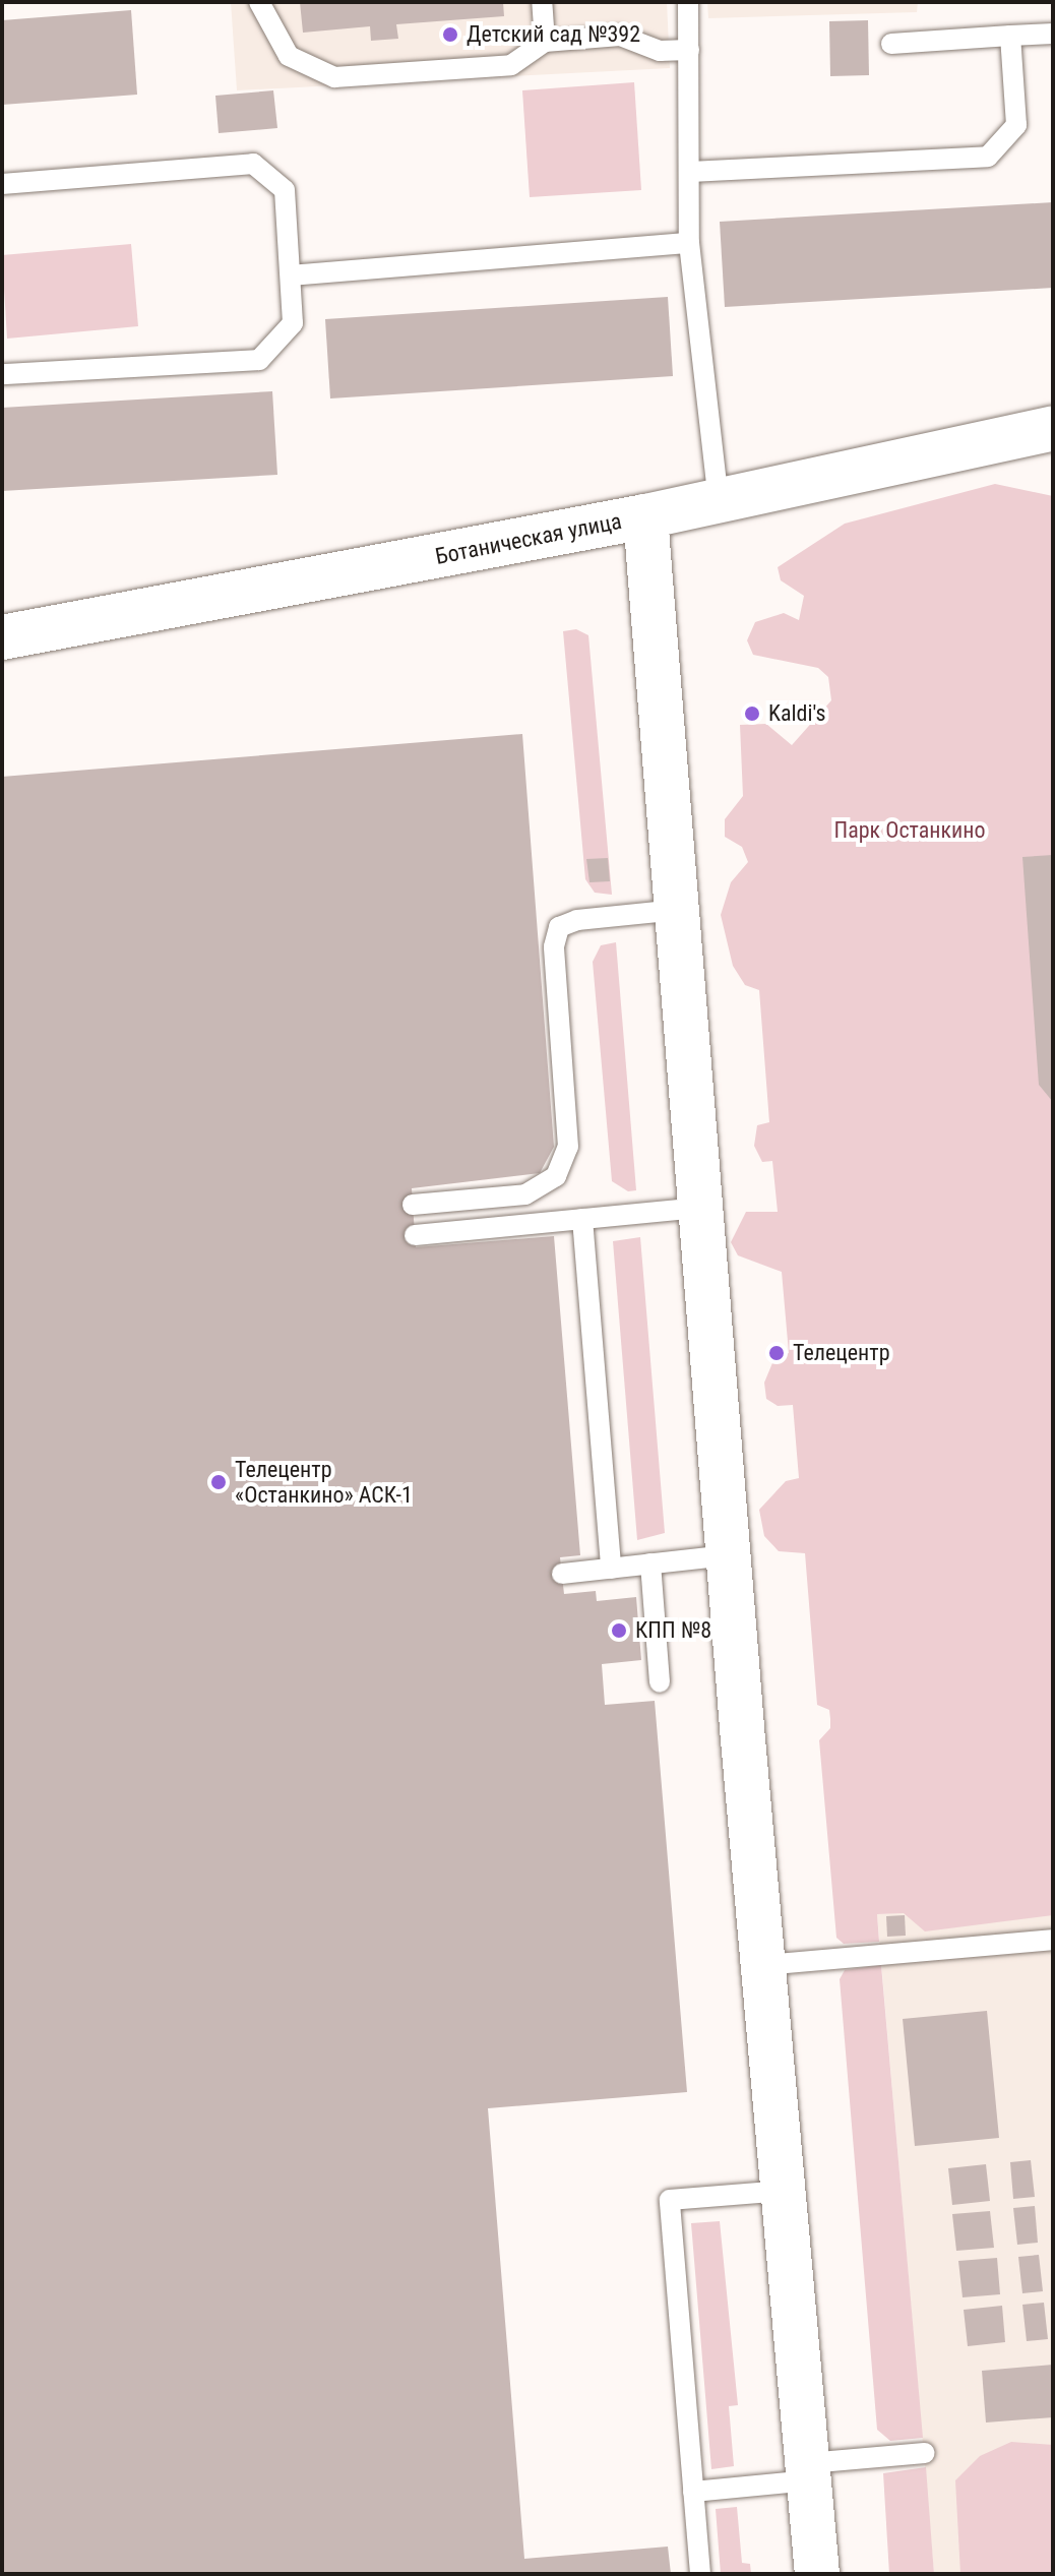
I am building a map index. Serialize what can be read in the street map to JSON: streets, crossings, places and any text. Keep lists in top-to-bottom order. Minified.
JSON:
{"streets":{"street":["Ботаническая улица"]},"parks":["Парк Останкино"],"places":["Детский сад №392","Kaldi's","Телецентр","Телецентр «Останкино» АСК-1","КПП №8"]}
